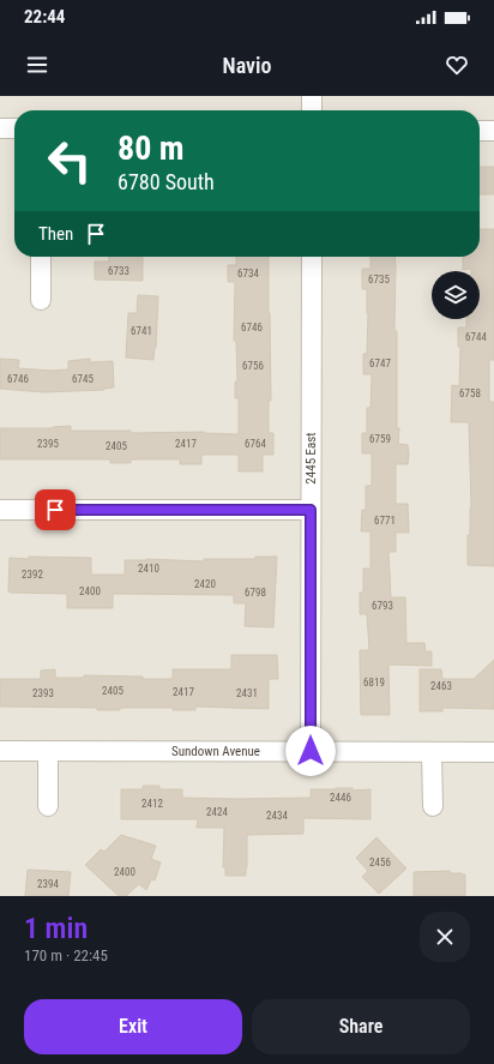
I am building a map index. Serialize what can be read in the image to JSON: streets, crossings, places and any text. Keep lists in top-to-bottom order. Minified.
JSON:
{"streets":{"street":["2445 East","Sundown Avenue"]},"crossings":[["2445 East","Sundown Avenue"]],"house_numbers":["6733","6734","6735","6746","6741","6744","6747","6756","6746","6745","6758","6759","2395","2417","6764","2405","6771","2410","2392","2420","2400","6798","6793","6819","2463","2405","2417","2393","2431","2446","2412","2424","2434","2456","2400","2394"],"page":{"status":"22:44","header":"Navio","turn":["80 m","6780 South"],"then":"Then","heading":["1 min","170 m · 22:45"],"buttons":["Exit","Share"]}}
